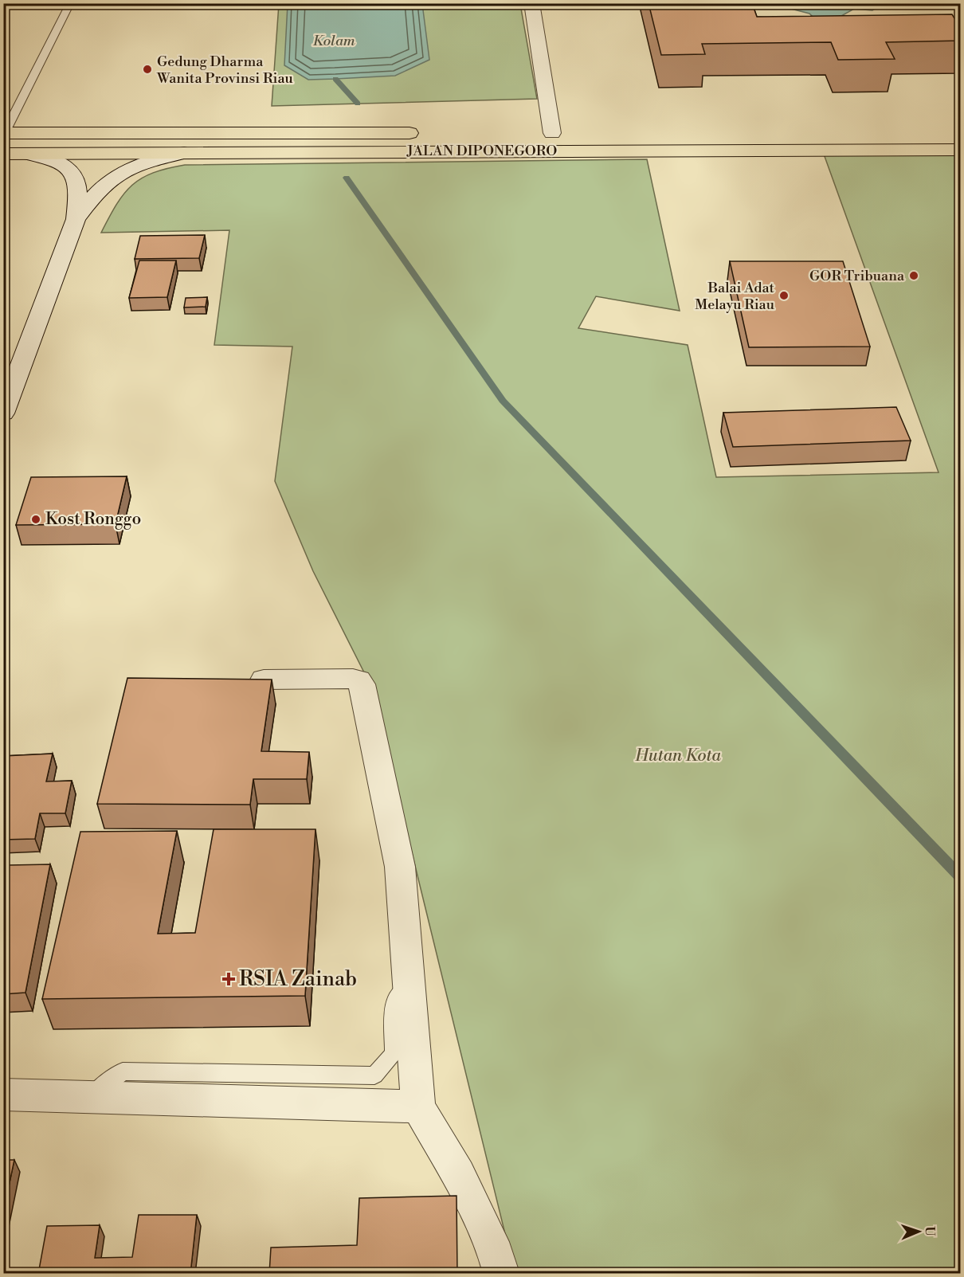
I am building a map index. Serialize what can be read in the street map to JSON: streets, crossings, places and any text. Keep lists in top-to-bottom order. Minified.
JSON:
{"streets":{"main road":["JALAN DIPONEGORO"]},"water":["Kolam"],"parks":["Hutan Kota"],"places":{"other":["Gedung Dharma Wanita Provinsi Riau","GOR Tribuana","Balai Adat Melayu Riau","Kost Ronggo"],"health":["RSIA Zainab"]},"north":"right"}
